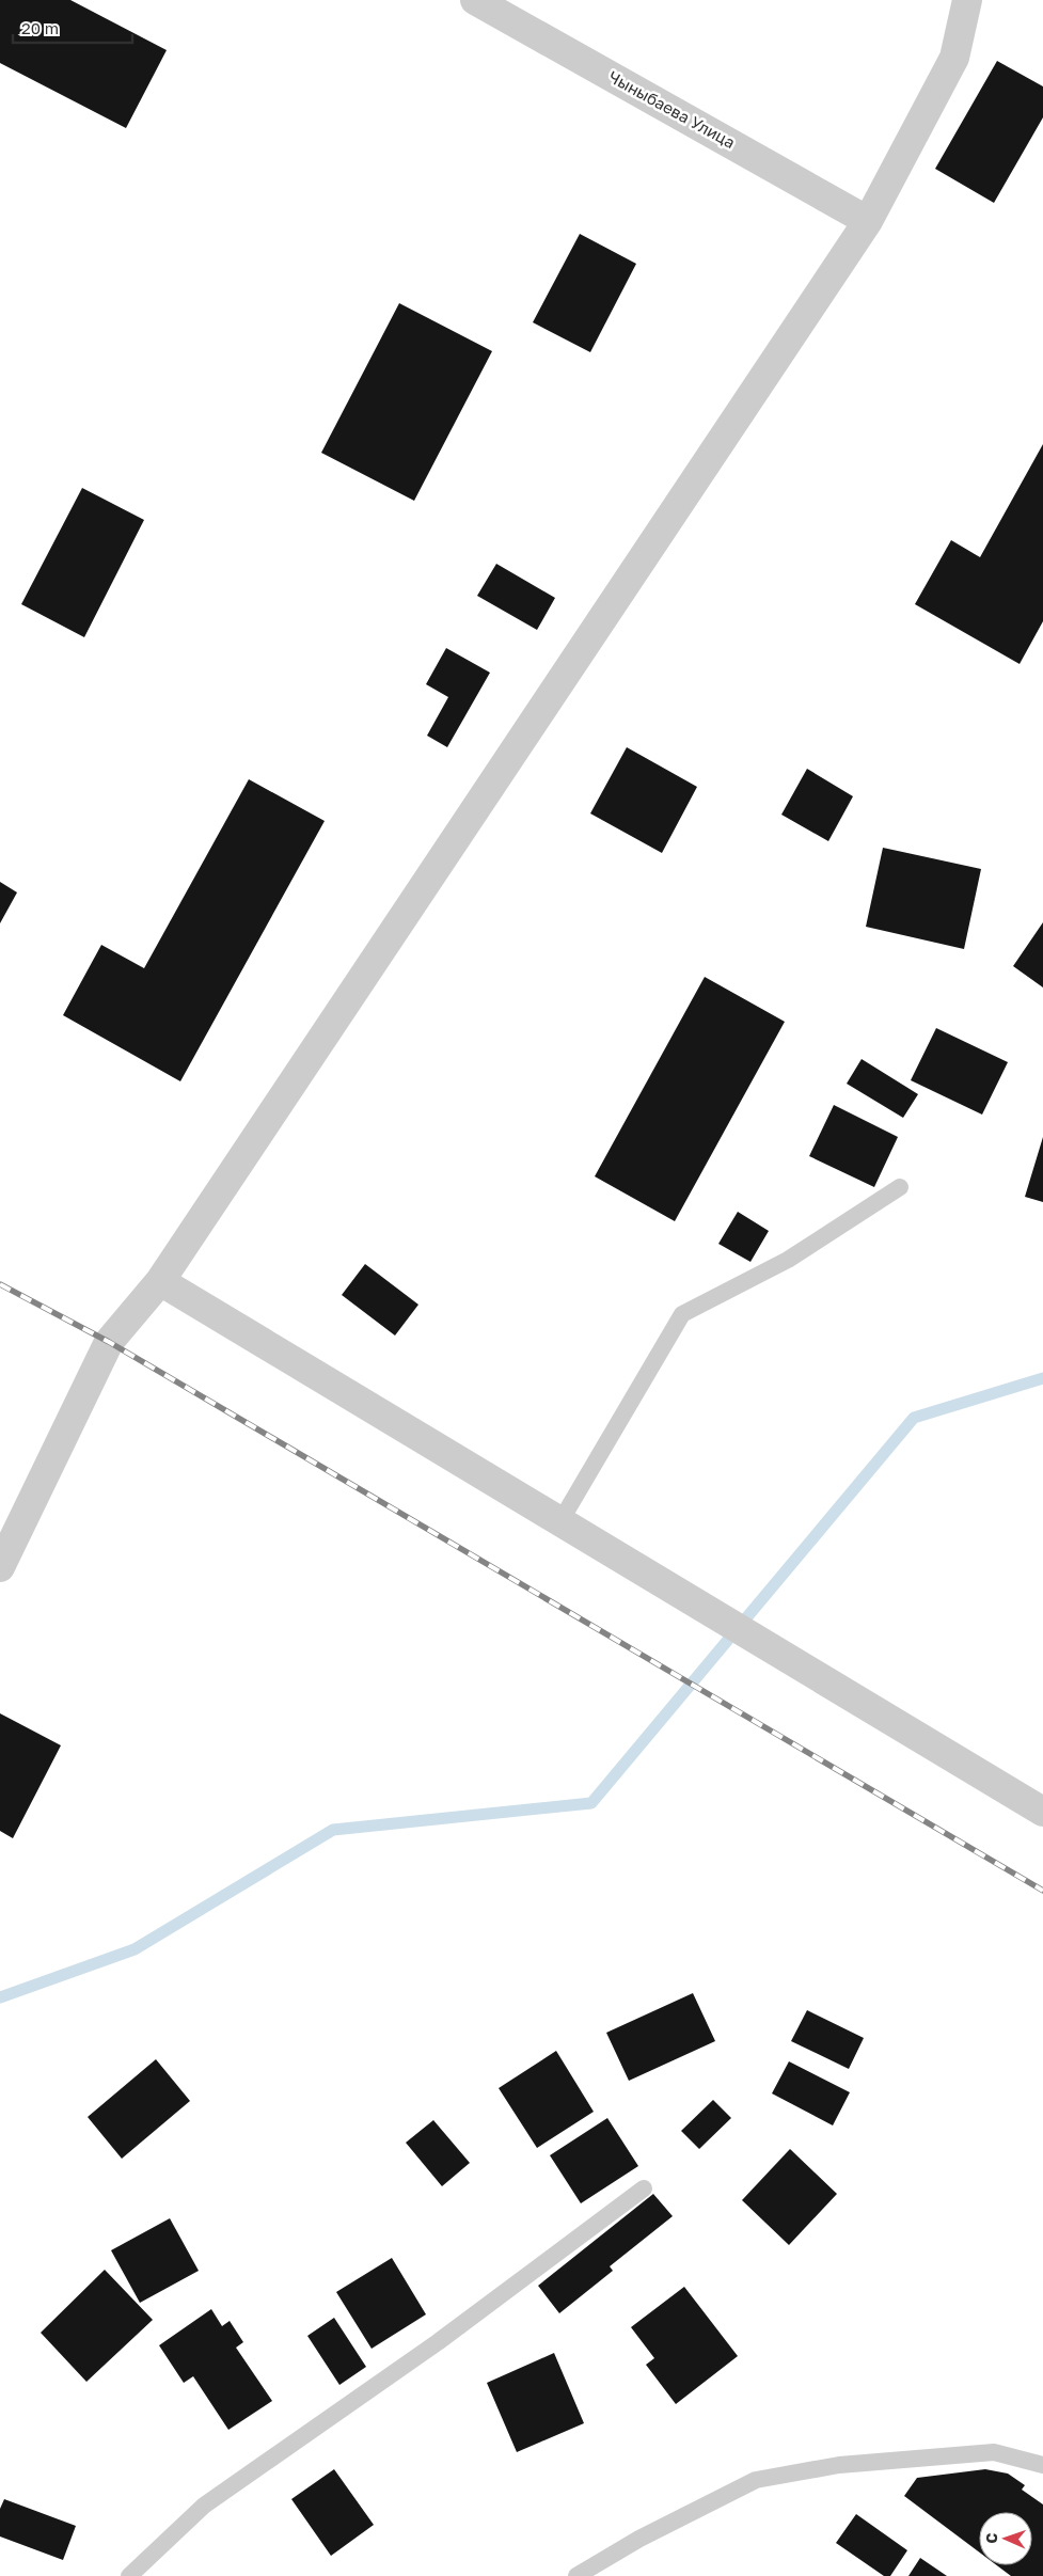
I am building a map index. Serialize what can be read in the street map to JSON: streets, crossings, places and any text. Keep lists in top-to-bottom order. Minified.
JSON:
{"streets":{"street":["Чыныбаева Улица"]},"scale_bar":"20 m","north":"left"}
